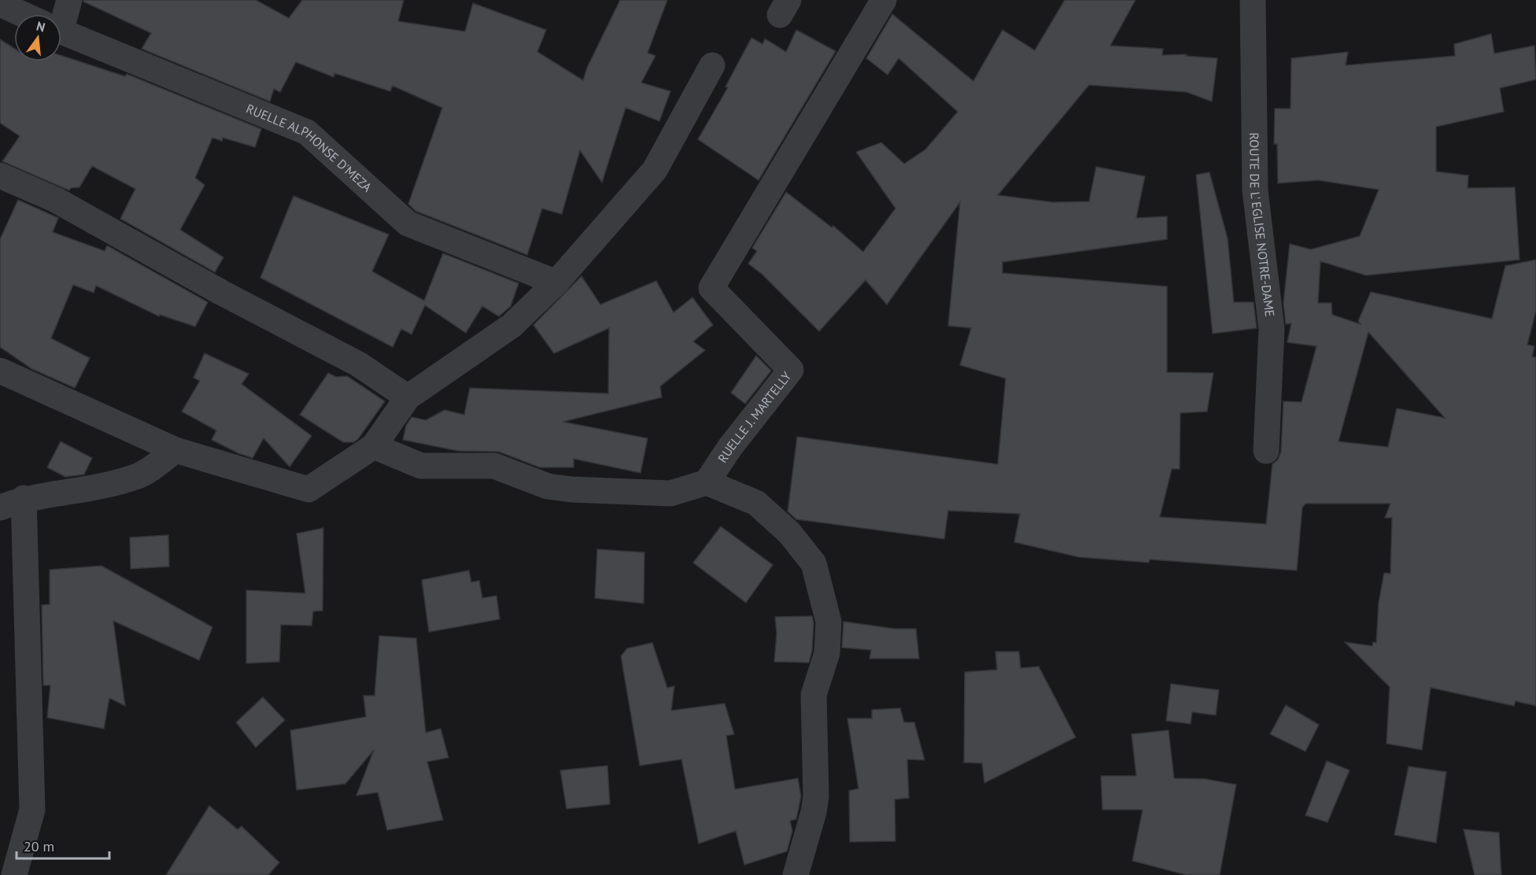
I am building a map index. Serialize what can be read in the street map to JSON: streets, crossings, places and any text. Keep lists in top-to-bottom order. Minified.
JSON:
{"streets":{"street":["RUELLE ALPHONSE D'MEZA","ROUTE DE L' EGLISE NOTRE-DAME","RUELLE J. MARTELLY"]},"scale_bar":"20 m","north":"top"}
